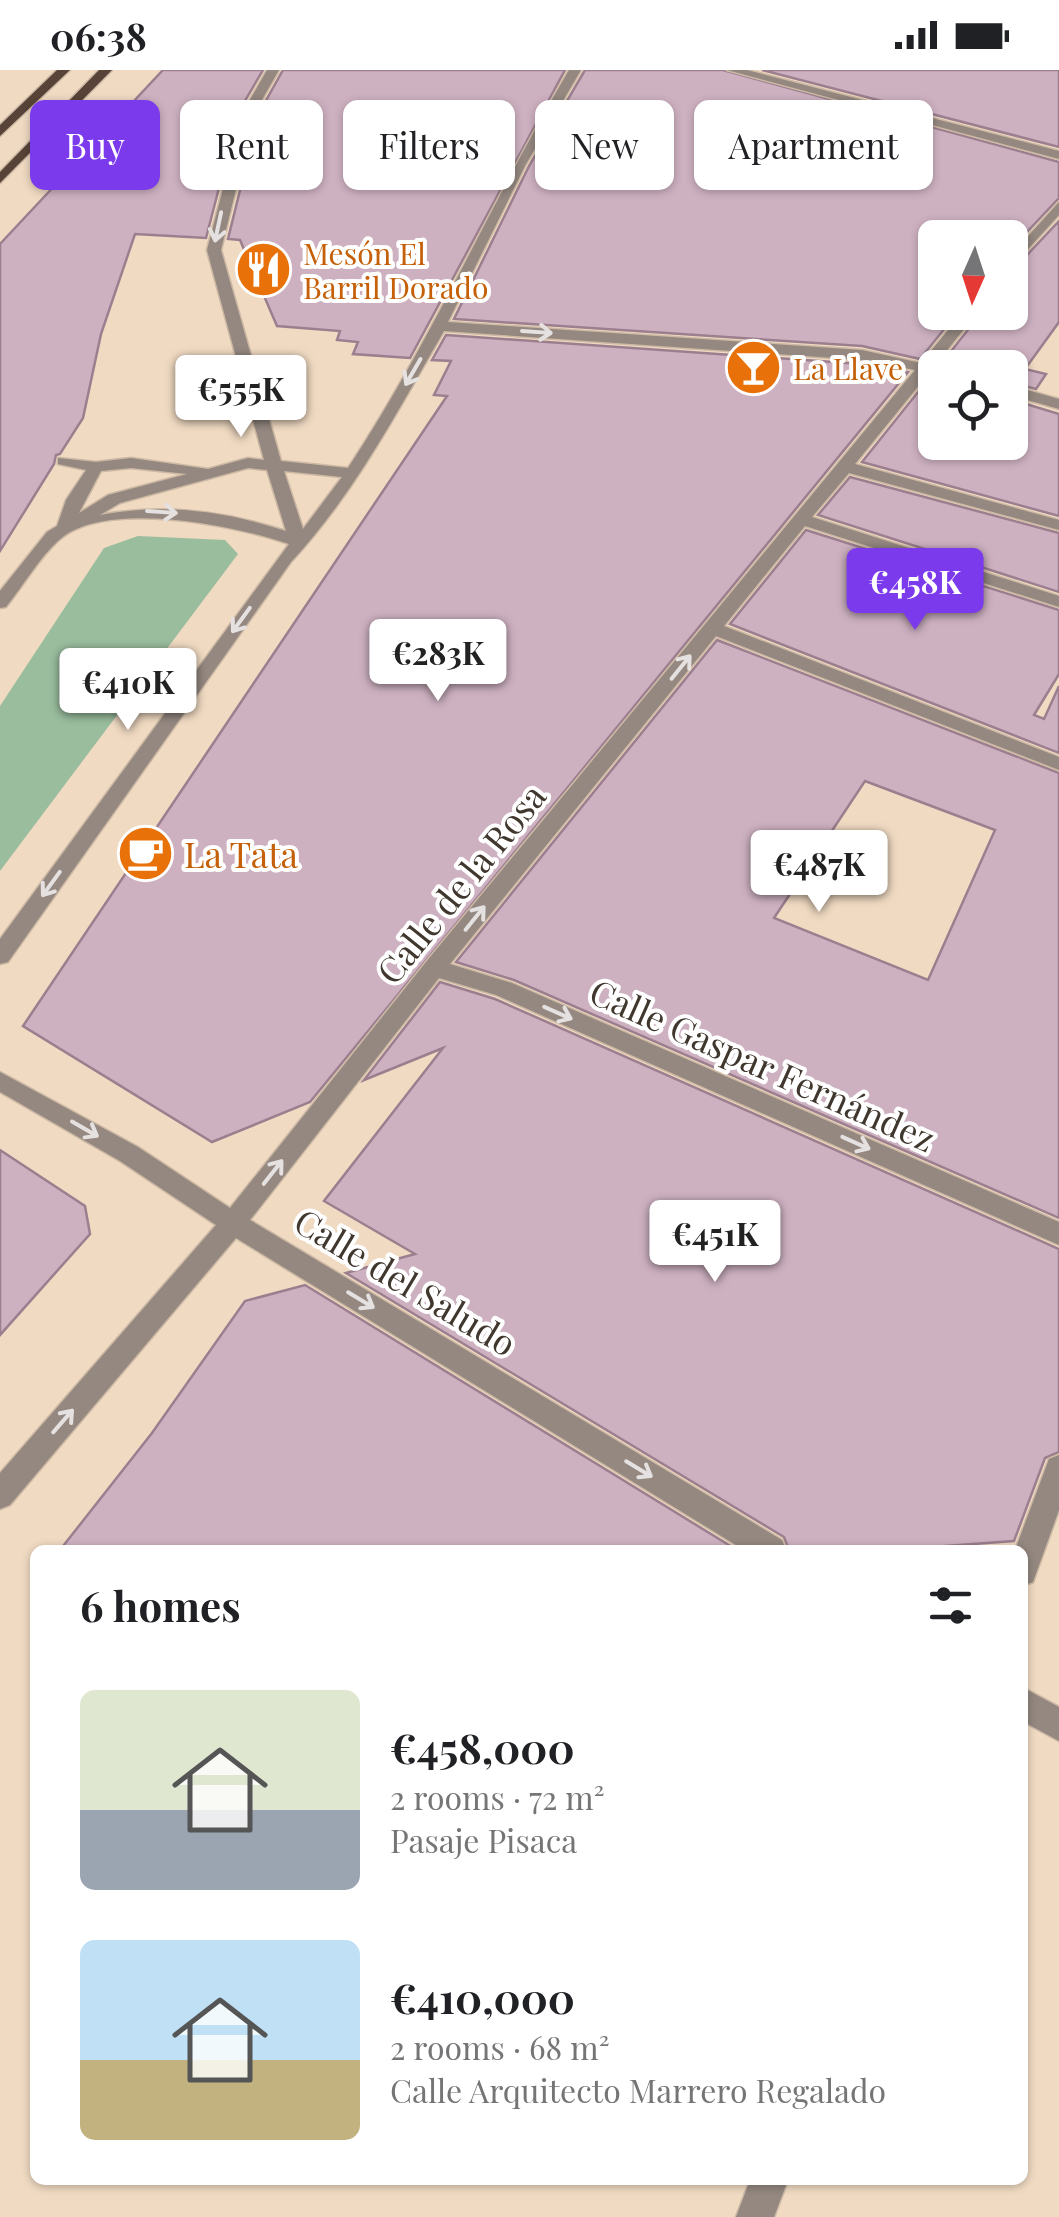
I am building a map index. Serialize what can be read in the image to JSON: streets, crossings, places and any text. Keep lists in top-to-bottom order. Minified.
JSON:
{"streets":{"street":["Calle de la Rosa","Calle Gaspar Fernández","Calle del Saludo"]},"crossings":[["Calle de la Rosa","Calle Gaspar Fernández"],["Calle de la Rosa","Calle del Saludo"]],"one_way":["Calle de la Rosa","Calle Gaspar Fernández","Calle del Saludo"],"places":{"restaurant":["Mesón El Barril Dorado"],"bar":["La Llave"],"cafe":["La Tata"]},"north":"bottom","page":{"status":"06:38","chip":["Buy","Rent","Filters","New","Apartment"],"price":["€555K","€458K","€283K","€410K","€487K","€451K"],"heading":"6 homes","list":[{"name":"€458,000","note":"2 rooms · 72 m² · Pasaje Pisaca"},{"name":"€410,000","note":"2 rooms · 68 m² · Calle Arquitecto Marrero Regalado"}]}}
